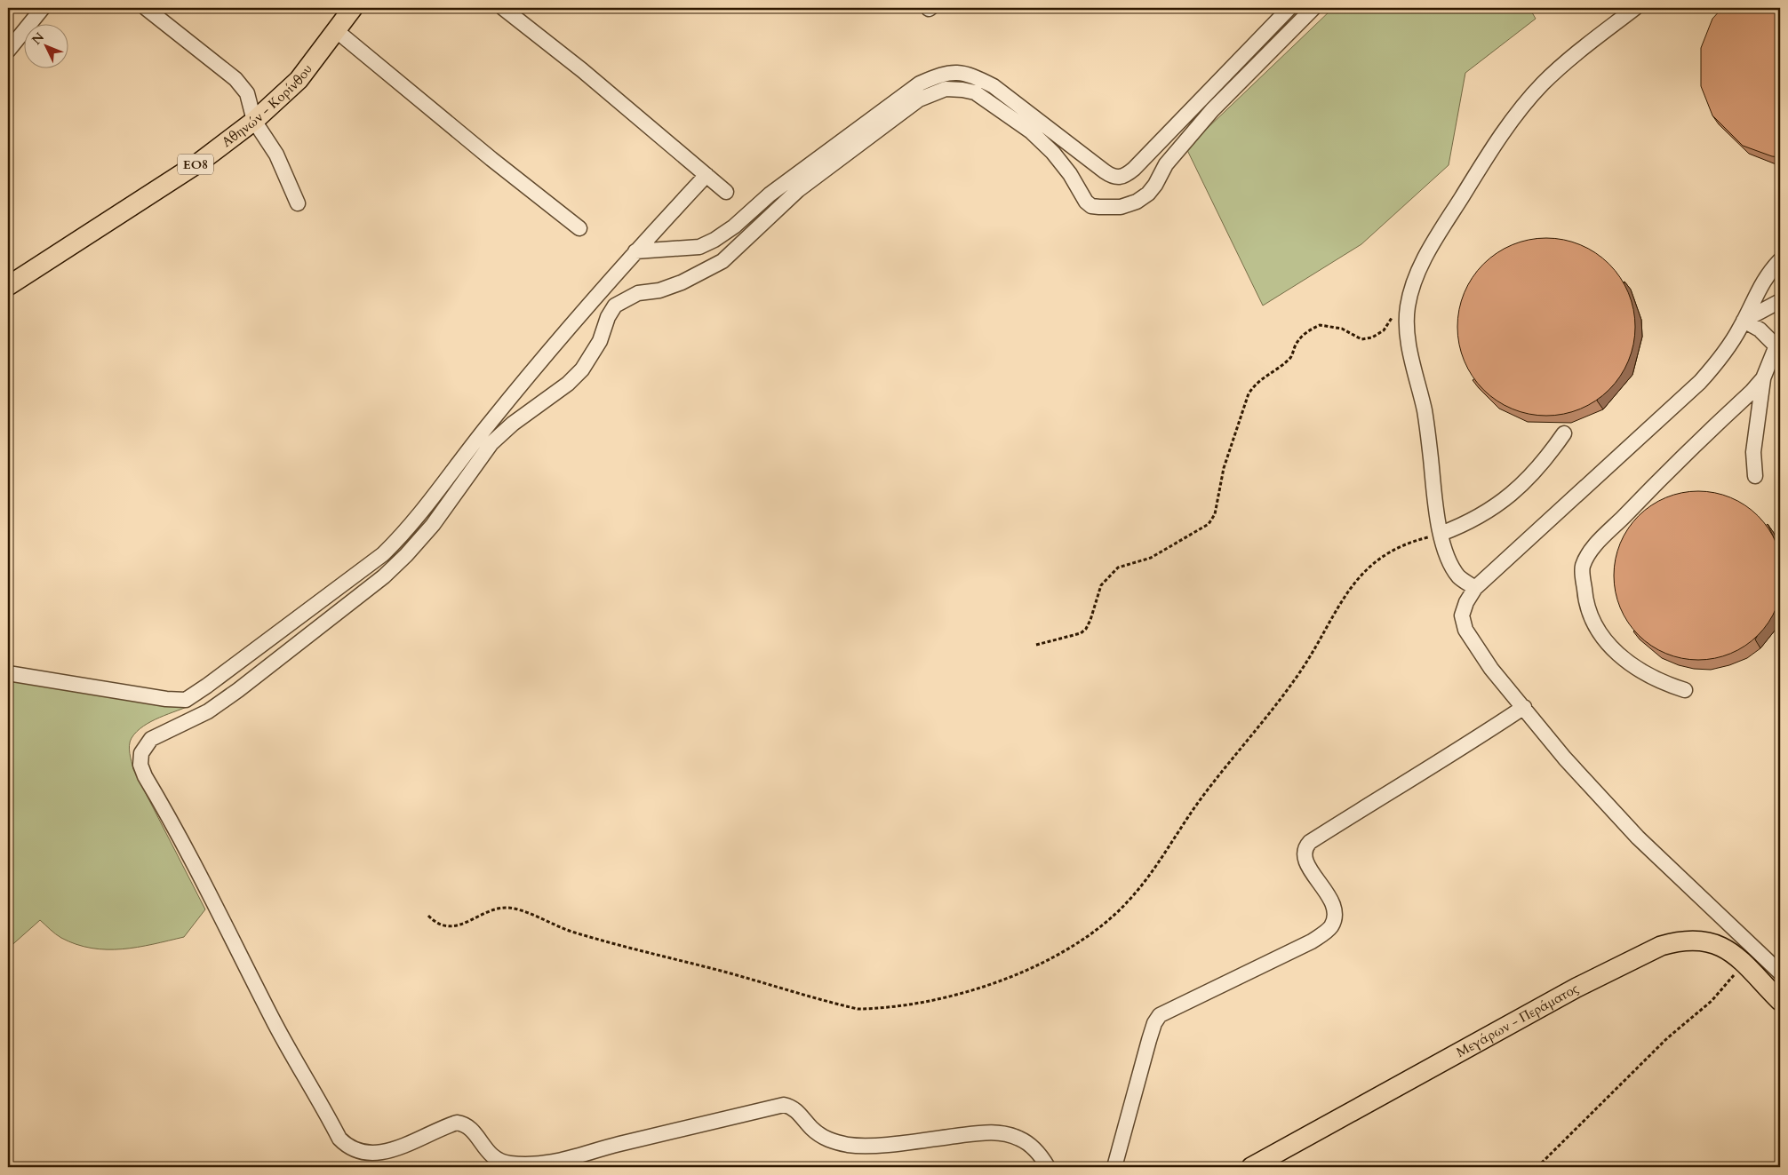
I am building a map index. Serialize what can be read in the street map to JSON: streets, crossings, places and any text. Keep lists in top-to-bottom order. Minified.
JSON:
{"streets":{"main road":["Αθηνών - Κορίνθου","ΕΟ8","Μεγάρων - Περάματος"]},"north":"top left"}
